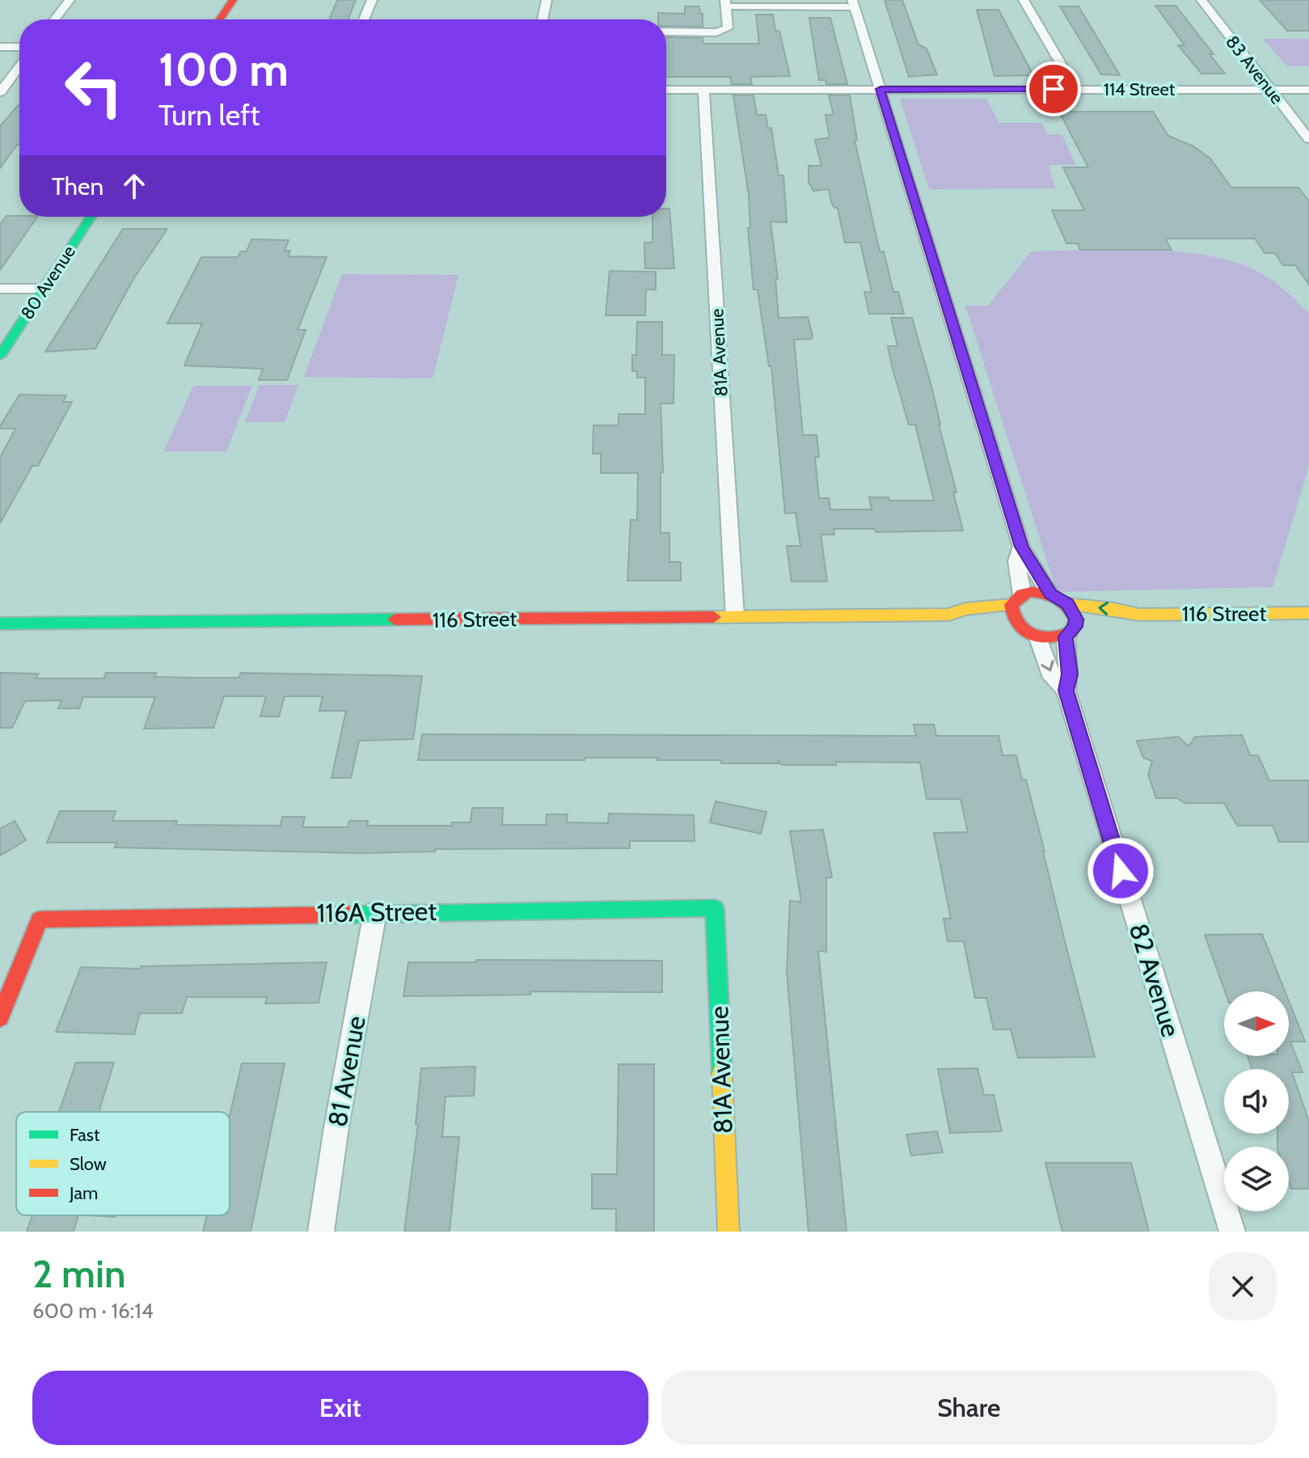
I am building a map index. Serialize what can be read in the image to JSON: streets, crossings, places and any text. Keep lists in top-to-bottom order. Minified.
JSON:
{"streets":{"street":["83 Avenue","114 Street","80 Avenue","81A Avenue","116 Street","116A Street","82 Avenue","81 Avenue"]},"crossings":[["83 Avenue","114 Street"],["114 Street","81A Avenue"],["81A Avenue","116 Street"],["81A Avenue","116A Street"],["116 Street","82 Avenue"],["116A Street","81 Avenue"]],"legend":["Fast","Slow","Jam"],"north":"right","page":{"turn":["100 m","Turn left"],"then":"Then","heading":["2 min","600 m · 16:14"],"buttons":["Exit","Share"]}}
